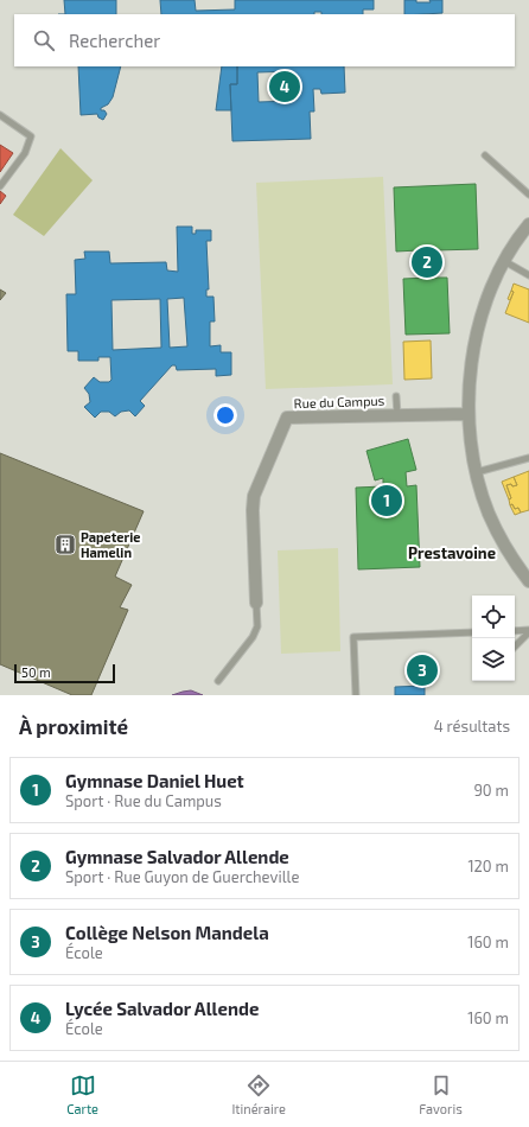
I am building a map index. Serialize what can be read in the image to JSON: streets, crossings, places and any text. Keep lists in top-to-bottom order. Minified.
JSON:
{"streets":{"street":["Rue du Campus"]},"districts":["Prestavoine"],"places":{"building":["Papeterie Hamelin"]},"scale_bar":"50 m","page":{"search":"Rechercher","pins":["4","2","1","3"],"scale":"50 m","heading":["À proximité","4 résultats"],"list":[{"mark":"1","name":"Gymnase Daniel Huet","note":"Sport · Rue du Campus","value":"90 m"},{"mark":"2","name":"Gymnase Salvador Allende","note":"Sport · Rue Guyon de Guercheville","value":"120 m"},{"mark":"3","name":"Collège Nelson Mandela","note":"École","value":"160 m"},{"mark":"4","name":"Lycée Salvador Allende","note":"École","value":"160 m"}],"nav":["Carte","Itinéraire","Favoris"]}}
